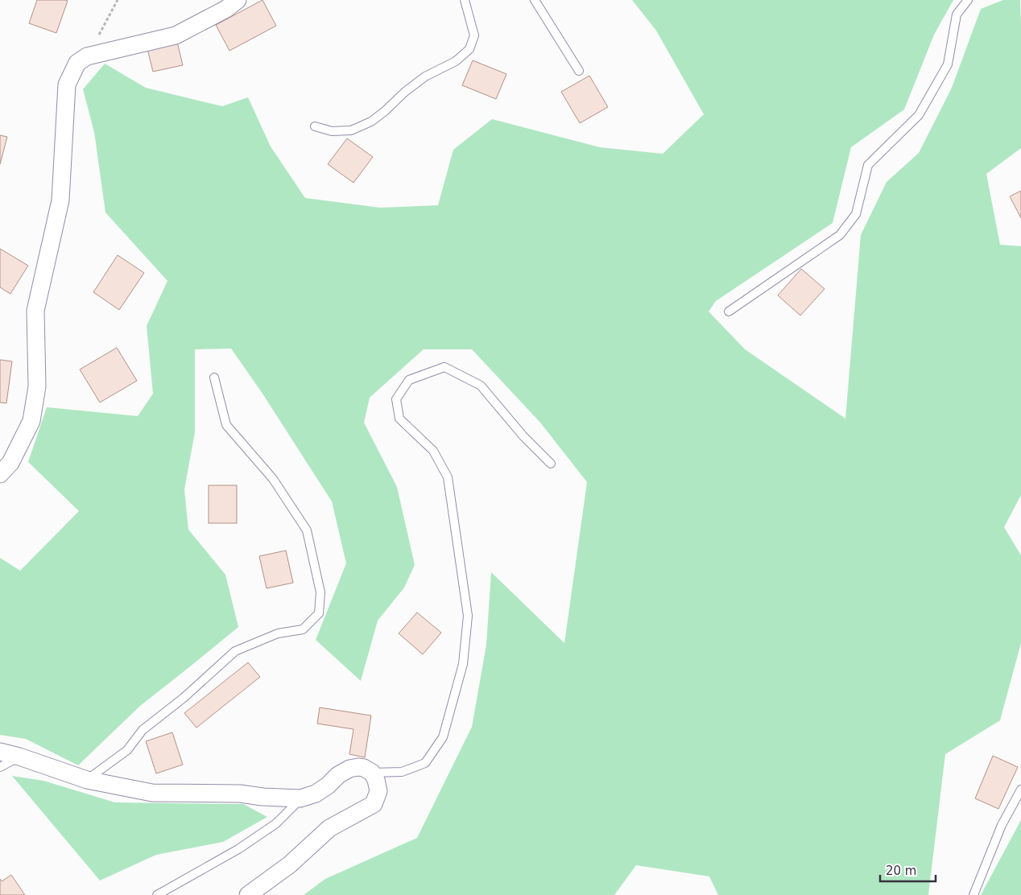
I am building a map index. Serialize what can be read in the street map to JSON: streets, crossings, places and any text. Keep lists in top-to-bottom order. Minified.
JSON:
{"scale_bar":"20 m"}
